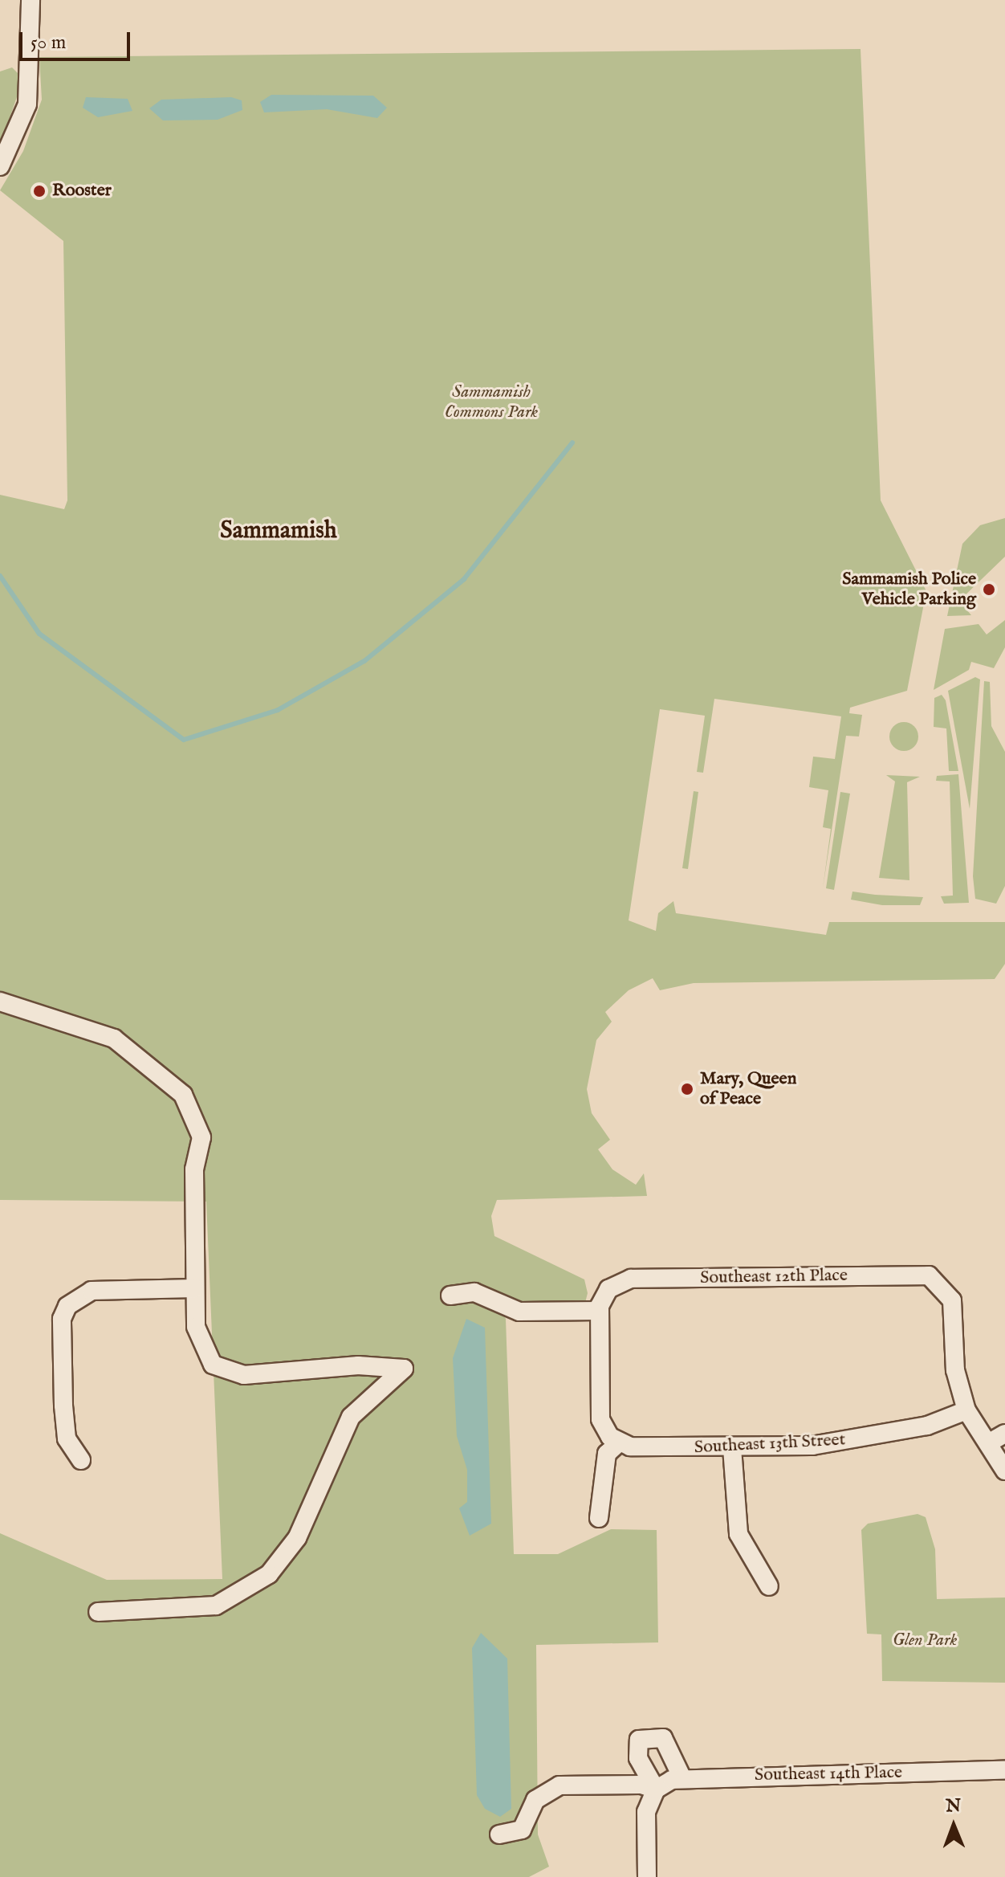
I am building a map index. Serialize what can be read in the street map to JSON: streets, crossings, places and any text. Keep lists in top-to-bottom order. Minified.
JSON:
{"streets":{"street":["Southeast 12th Place","Southeast 13th Street","Southeast 14th Place"]},"crossings":[["Southeast 12th Place","Southeast 13th Street"]],"districts":["Sammamish"],"parks":["Sammamish Commons Park","Glen Park"],"places":["Rooster","Sammamish Police Vehicle Parking","Mary, Queen of Peace"],"scale_bar":"50 m","north":"top"}
